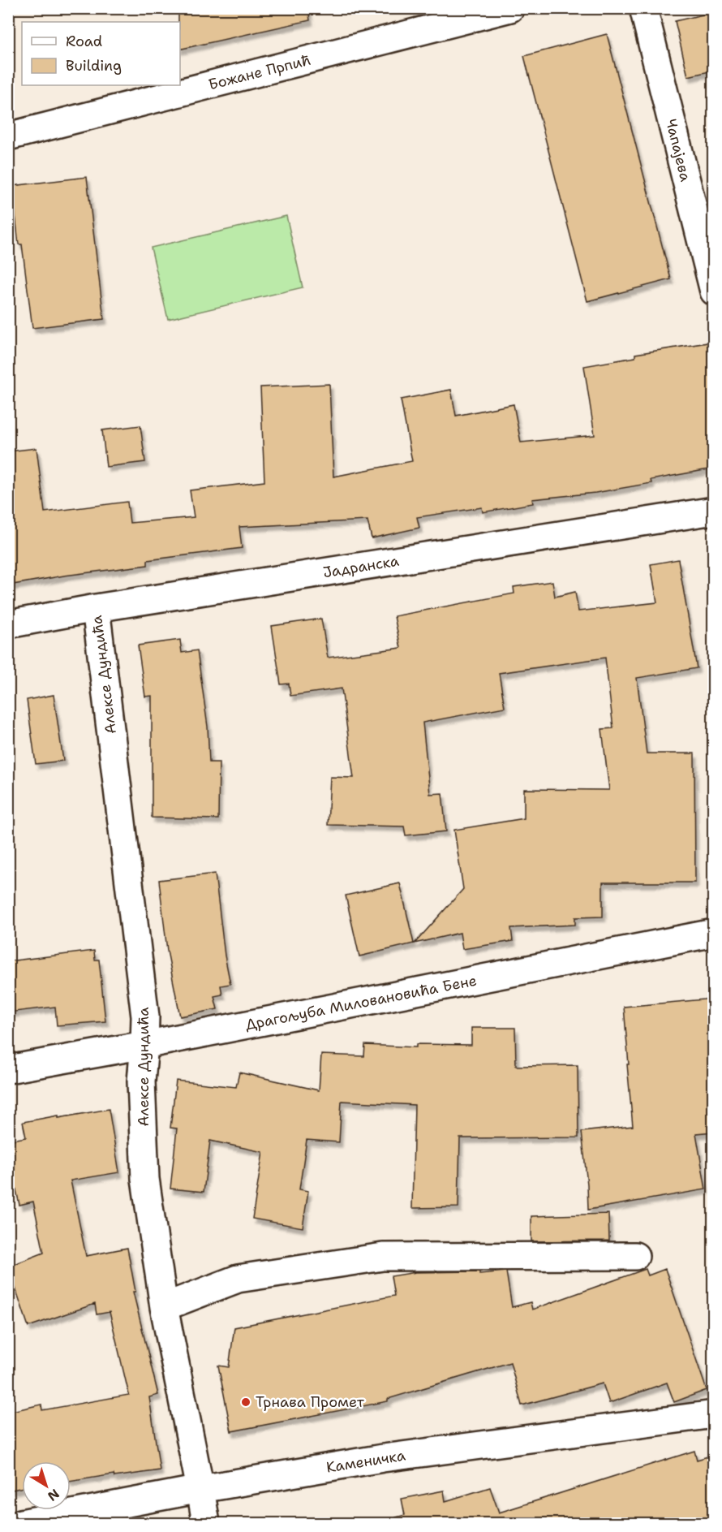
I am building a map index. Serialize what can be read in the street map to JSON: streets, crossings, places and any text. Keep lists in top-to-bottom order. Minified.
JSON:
{"streets":{"street":["Божане Прпић","Чапајева","Јадранска","Алексе Дундића","Драгољуба Миловановића Бене","Каменичка"]},"crossings":[["Јадранска","Алексе Дундића"],["Алексе Дундића","Драгољуба Миловановића Бене"],["Алексе Дундића","Каменичка"]],"places":["Трнава Промет"],"legend":["Road","Building"],"north":"bottom right"}
